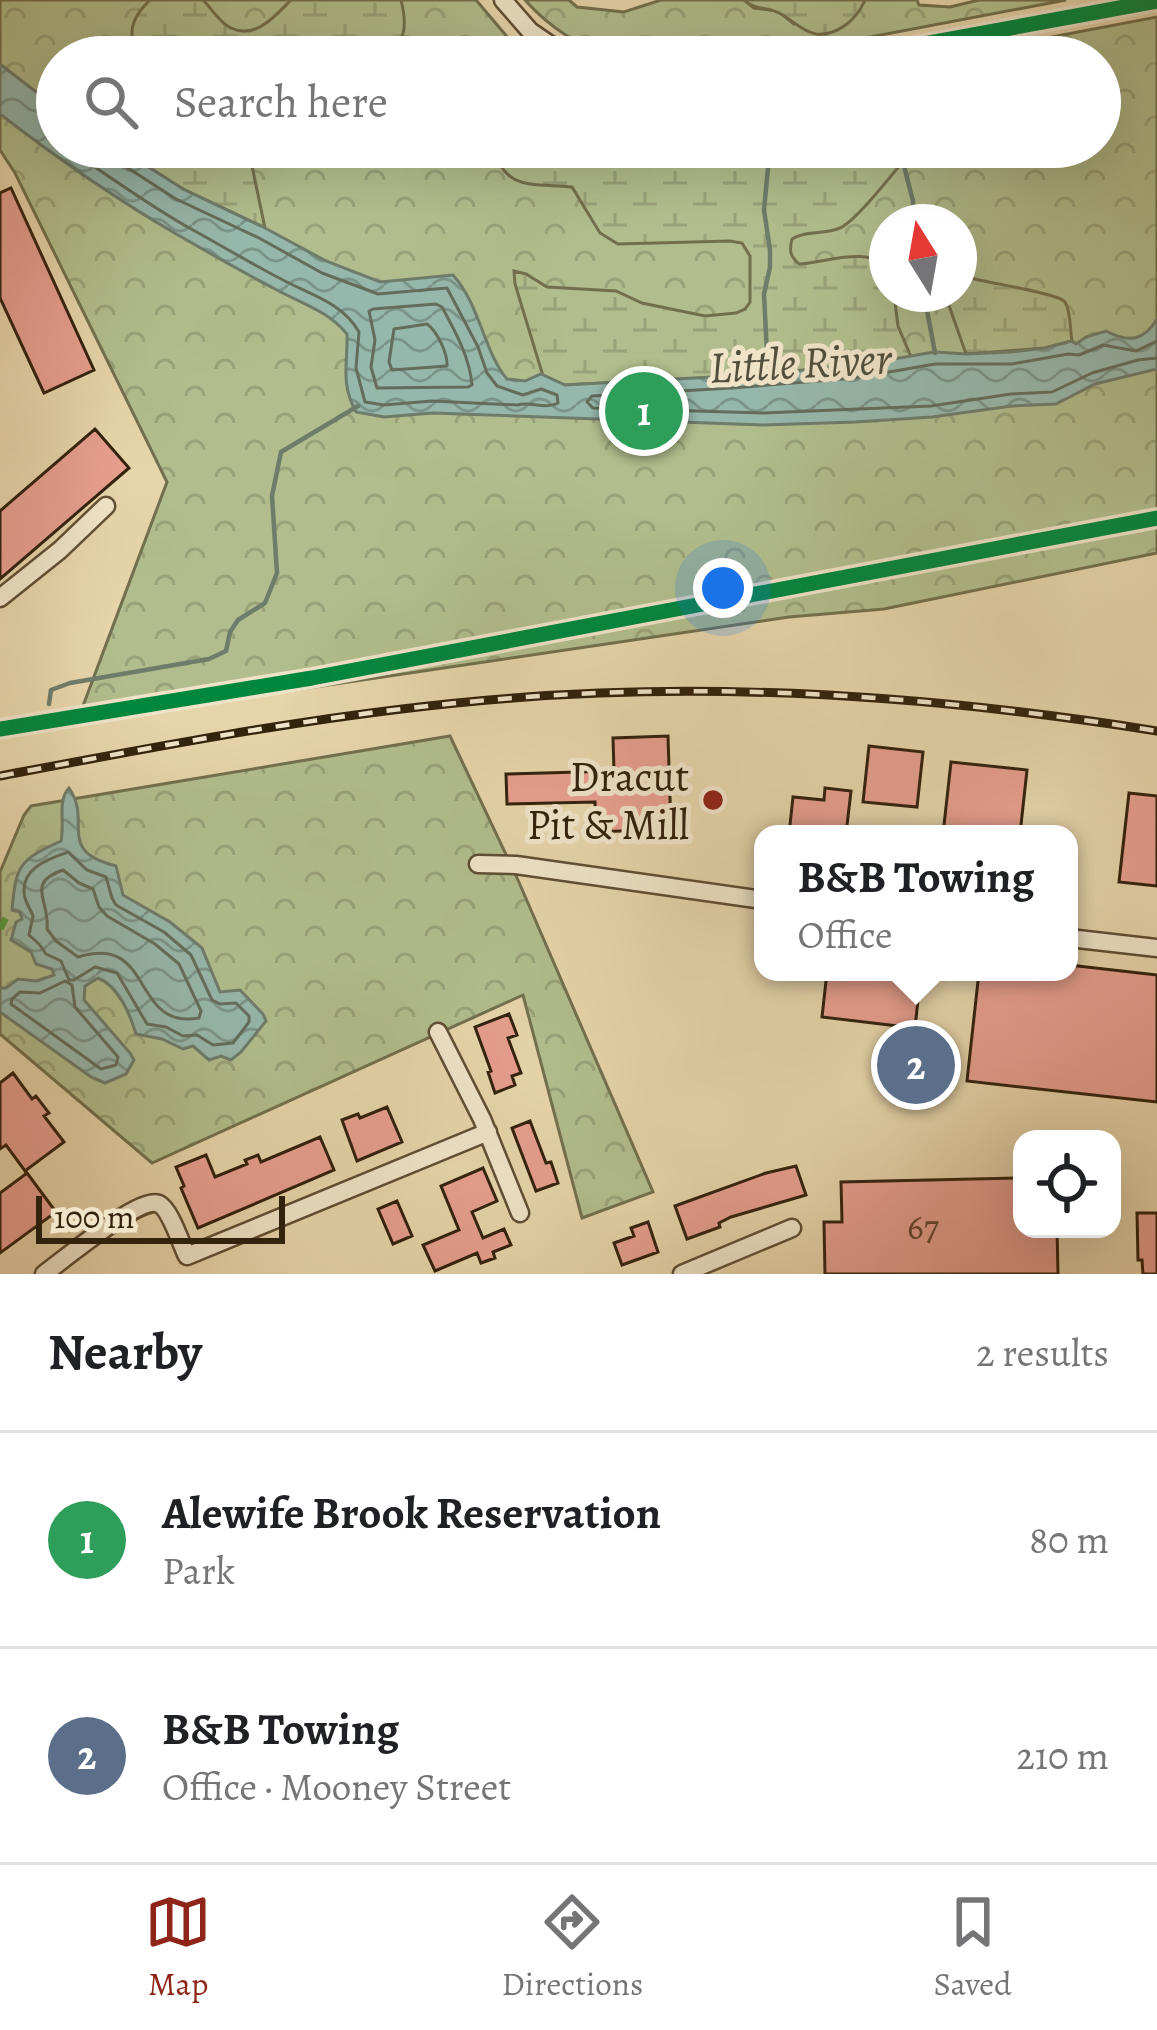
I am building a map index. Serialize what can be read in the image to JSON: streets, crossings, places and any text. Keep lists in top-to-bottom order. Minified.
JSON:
{"water":["Little River"],"places":["Dracut Pit & Mill"],"house_numbers":["67"],"scale_bar":"100 m","north":"top","page":{"search":"Search here","pins":["1","2"],"popup":["B&B Towing","Office"],"scale":"100 m","heading":["Nearby","2 results"],"list":[{"mark":"1","name":"Alewife Brook Reservation","note":"Park","value":"80 m"},{"mark":"2","name":"B&B Towing","note":"Office · Mooney Street","value":"210 m"}],"nav":["Map","Directions","Saved"]}}
